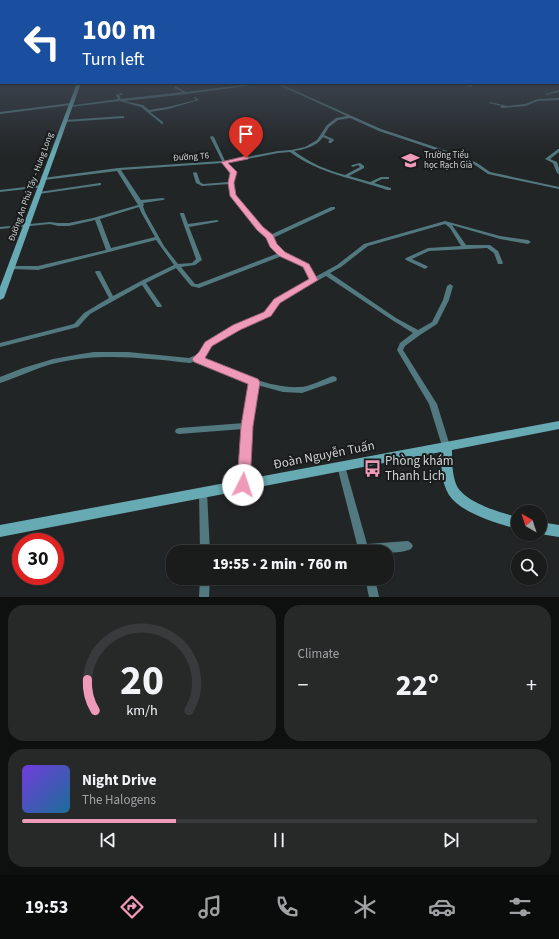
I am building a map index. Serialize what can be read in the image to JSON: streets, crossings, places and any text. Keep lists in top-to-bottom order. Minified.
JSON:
{"streets":{"street":["Đường T6","Đường An Phú Tây - Hưng Long","Đoàn Nguyễn Tuấn"]},"crossings":[["Đường T6","Đường An Phú Tây - Hưng Long"]],"places":{"school or university":["Trường Tiểu học Rạch Già"],"bus stop":["Phòng khám Thanh Lịch"]},"north":"top left","page":{"turn":["100 m","Turn left"],"limit":"30","trip":"19:55 · 2 min · 760 m","tile":"Climate","heat":["−","22°","+"],"song":["Night Drive","The Halogens"],"tabs":"19:53","gauge":["20","km/h"]}}
